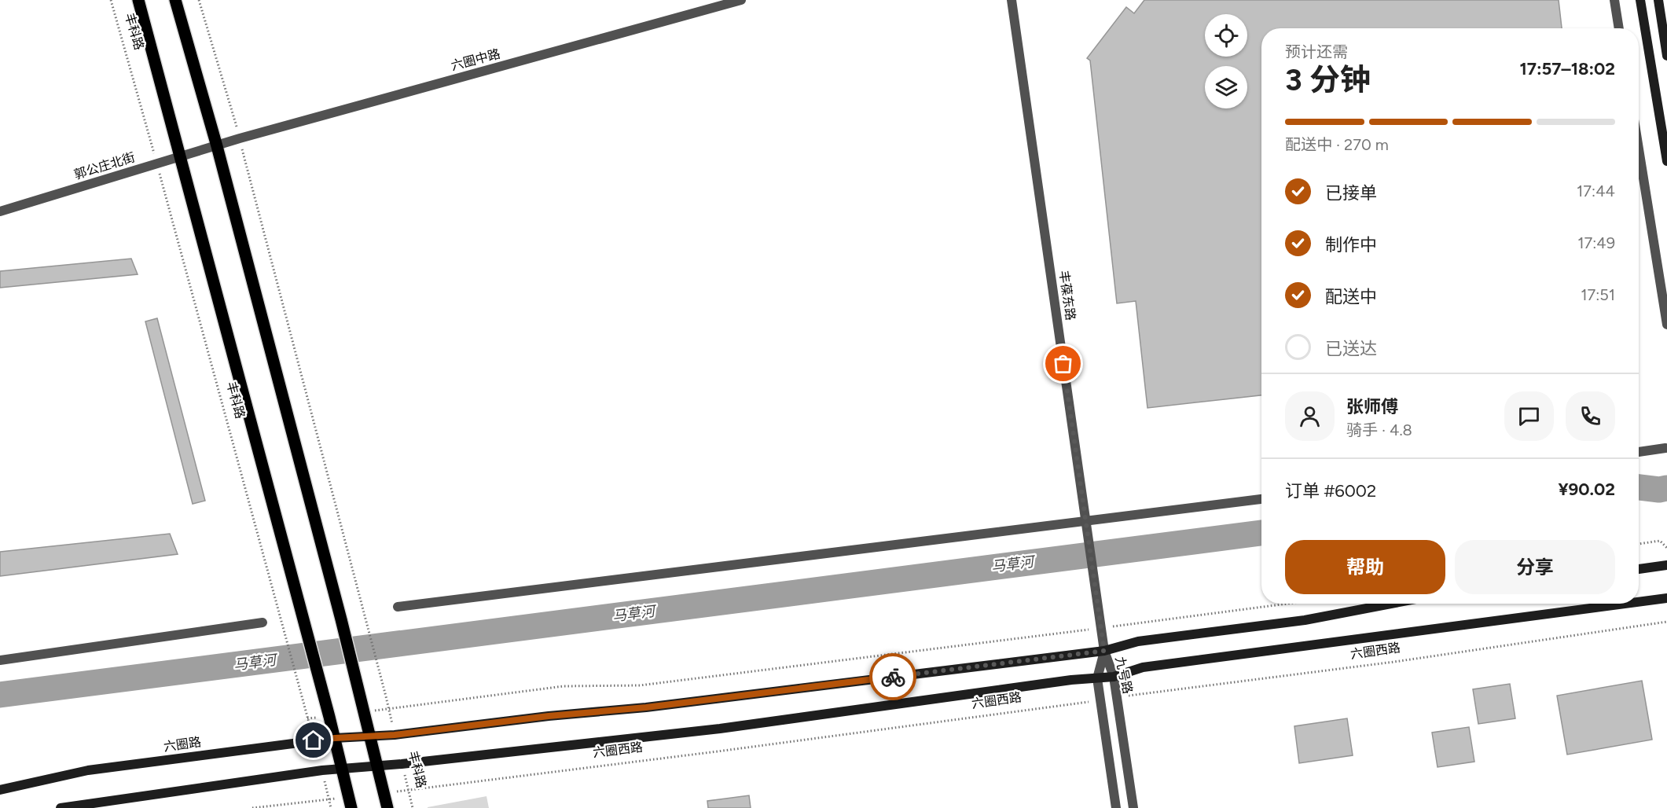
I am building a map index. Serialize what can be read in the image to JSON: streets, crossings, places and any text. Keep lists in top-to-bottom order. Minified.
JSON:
{"streets":{"main road":["丰科路","六圈西路","六圈路"],"street":["六圈中路","郭公庄北街","丰葆东路","九号路"]},"crossings":[["丰科路","郭公庄北街"],["丰科路","六圈西路"],["丰科路","六圈路"],["六圈中路","郭公庄北街"],["丰葆东路","九号路"],["六圈西路","九号路"]],"water":["马草河"],"page":{"heading":["3 分钟","预计还需","17:57–18:02"],"panel":["张师傅","骑手 · 4.8","订单 #6002","¥90.02"],"bar":"配送中 · 270 m","list":[["已接单","17:44"],["制作中","17:49"],["配送中","17:51"],"已送达"],"buttons":["帮助","分享"]}}
